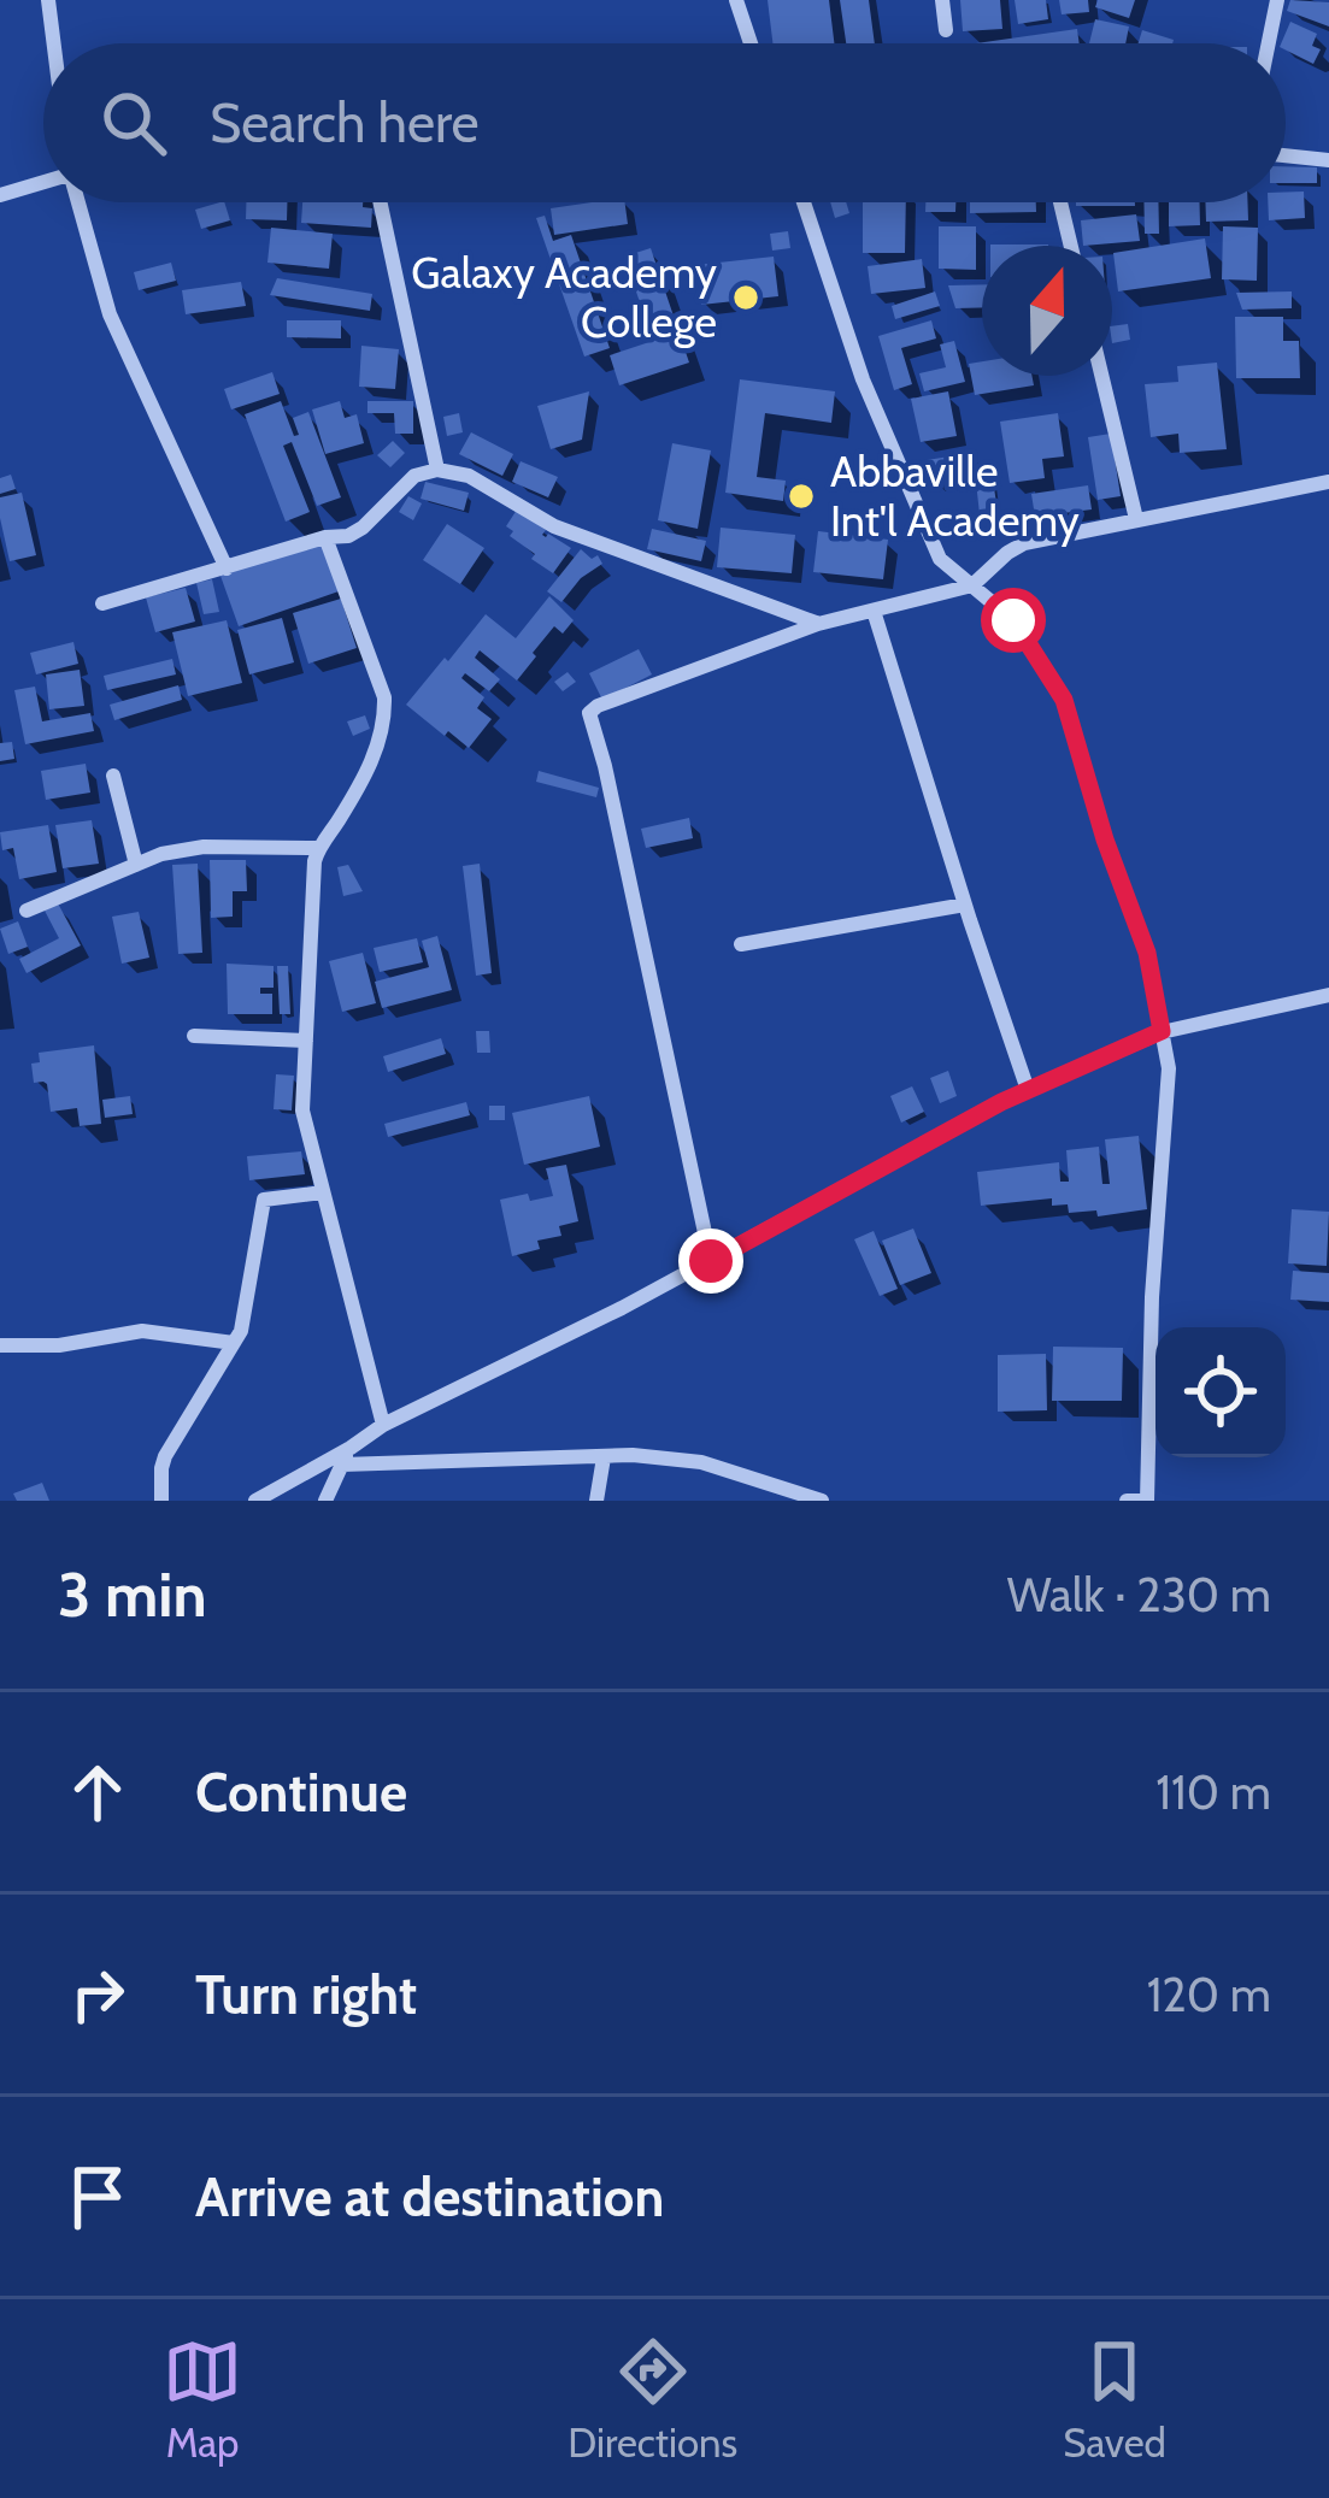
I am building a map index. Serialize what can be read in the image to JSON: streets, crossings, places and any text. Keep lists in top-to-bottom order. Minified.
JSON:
{"places":["Galaxy Academy College","Abbaville Int'l Academy"],"north":"top","page":{"search":"Search here","heading":["3 min","Walk · 230 m"],"list":[["Continue","110 m"],["Turn right","120 m"],"Arrive at destination"],"nav":["Map","Directions","Saved"]}}
